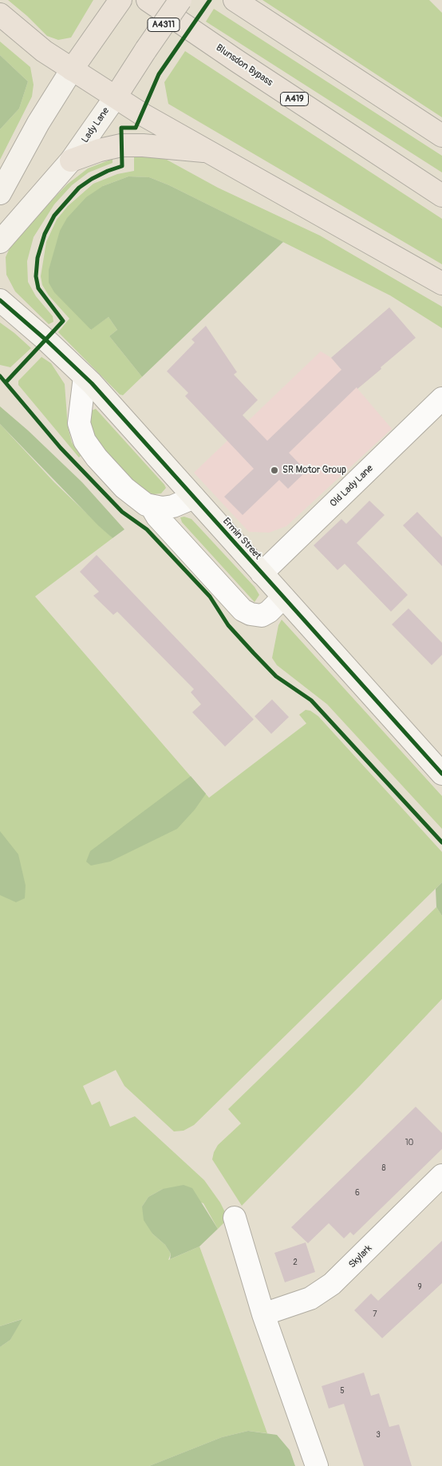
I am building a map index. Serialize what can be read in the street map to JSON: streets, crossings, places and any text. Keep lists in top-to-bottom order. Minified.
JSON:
{"streets":{"main road":["A4311","Blunsdon Bypass","A419","Lady Lane"],"street":["Old Lady Lane","Ermin Street","Skylark"]},"crossings":[["Old Lady Lane","Ermin Street"]],"places":["SR Motor Group"],"house_numbers":["10","8","6","2","9","7","5","3"]}
